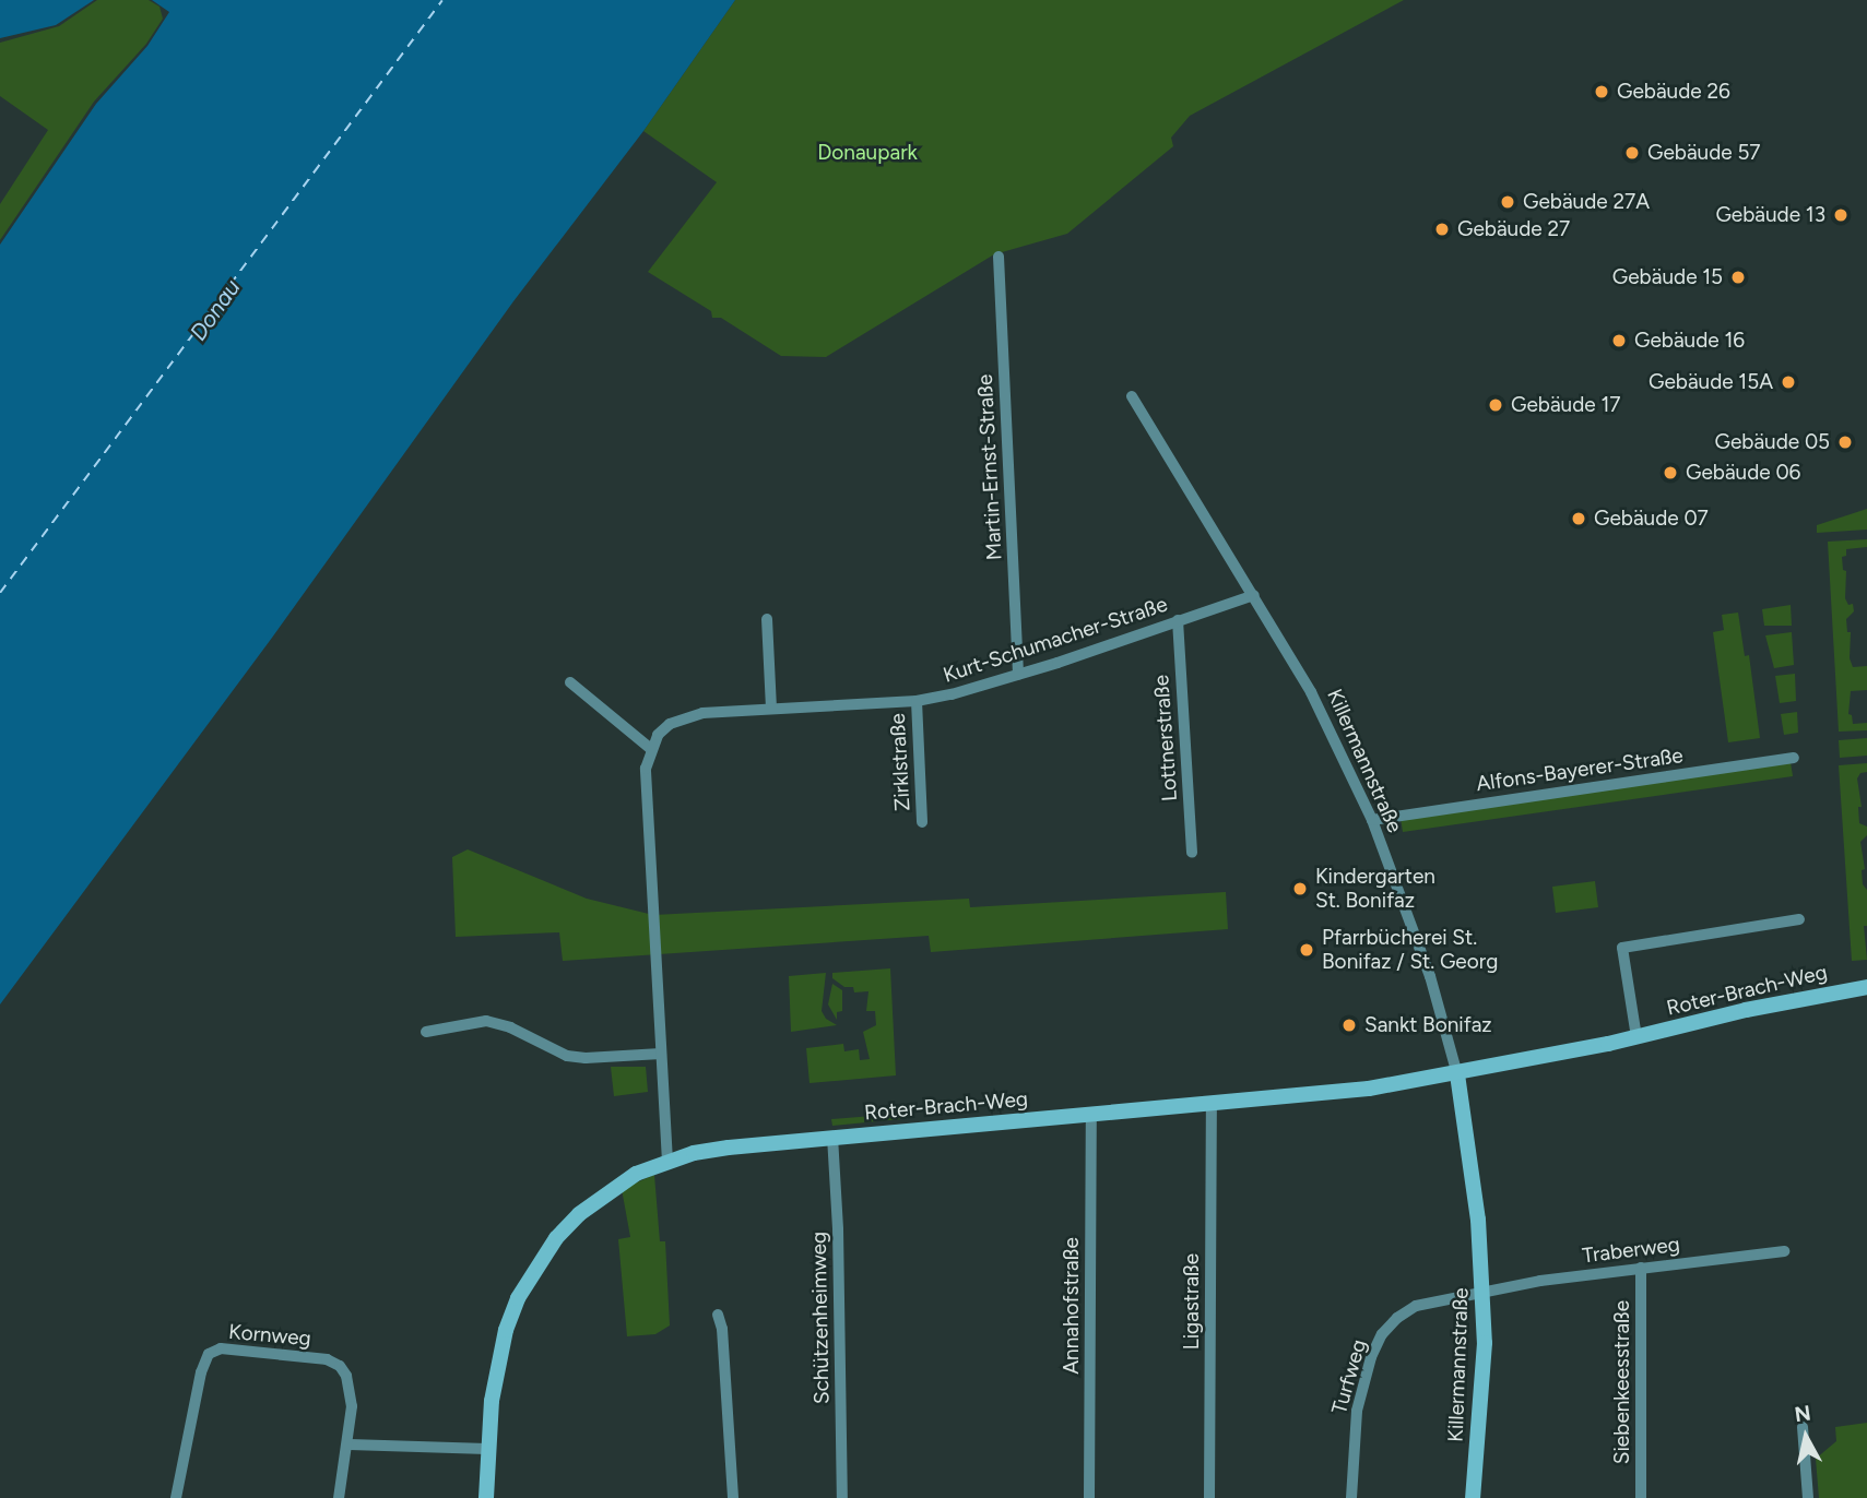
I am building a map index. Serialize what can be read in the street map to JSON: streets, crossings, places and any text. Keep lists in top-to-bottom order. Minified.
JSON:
{"streets":{"street":["Martin-Ernst-Straße","Kurt-Schumacher-Straße","Lottnerstraße","Killermannstraße","Zirklstraße","Alfons-Bayerer-Straße","Roter-Brach-Weg","Traberweg","Ligastraße","Annahofstraße","Schützenheimweg","Kornweg","Turfweg","Siebenkeesstraße"]},"crossings":[["Martin-Ernst-Straße","Kurt-Schumacher-Straße"],["Kurt-Schumacher-Straße","Lottnerstraße"],["Kurt-Schumacher-Straße","Killermannstraße"],["Kurt-Schumacher-Straße","Zirklstraße"],["Killermannstraße","Alfons-Bayerer-Straße"],["Killermannstraße","Roter-Brach-Weg"],["Killermannstraße","Traberweg"],["Killermannstraße","Turfweg"],["Roter-Brach-Weg","Ligastraße"],["Roter-Brach-Weg","Annahofstraße"],["Roter-Brach-Weg","Schützenheimweg"],["Traberweg","Turfweg"],["Traberweg","Siebenkeesstraße"]],"water":["Donau"],"parks":["Donaupark"],"places":["Gebäude 26","Gebäude 57","Gebäude 27A","Gebäude 13","Gebäude 27","Gebäude 15","Gebäude 16","Gebäude 15A","Gebäude 17","Gebäude 05","Gebäude 06","Gebäude 07","Kindergarten St. Bonifaz","Pfarrbücherei St. Bonifaz / St. Georg","Sankt Bonifaz"],"north":"top"}
